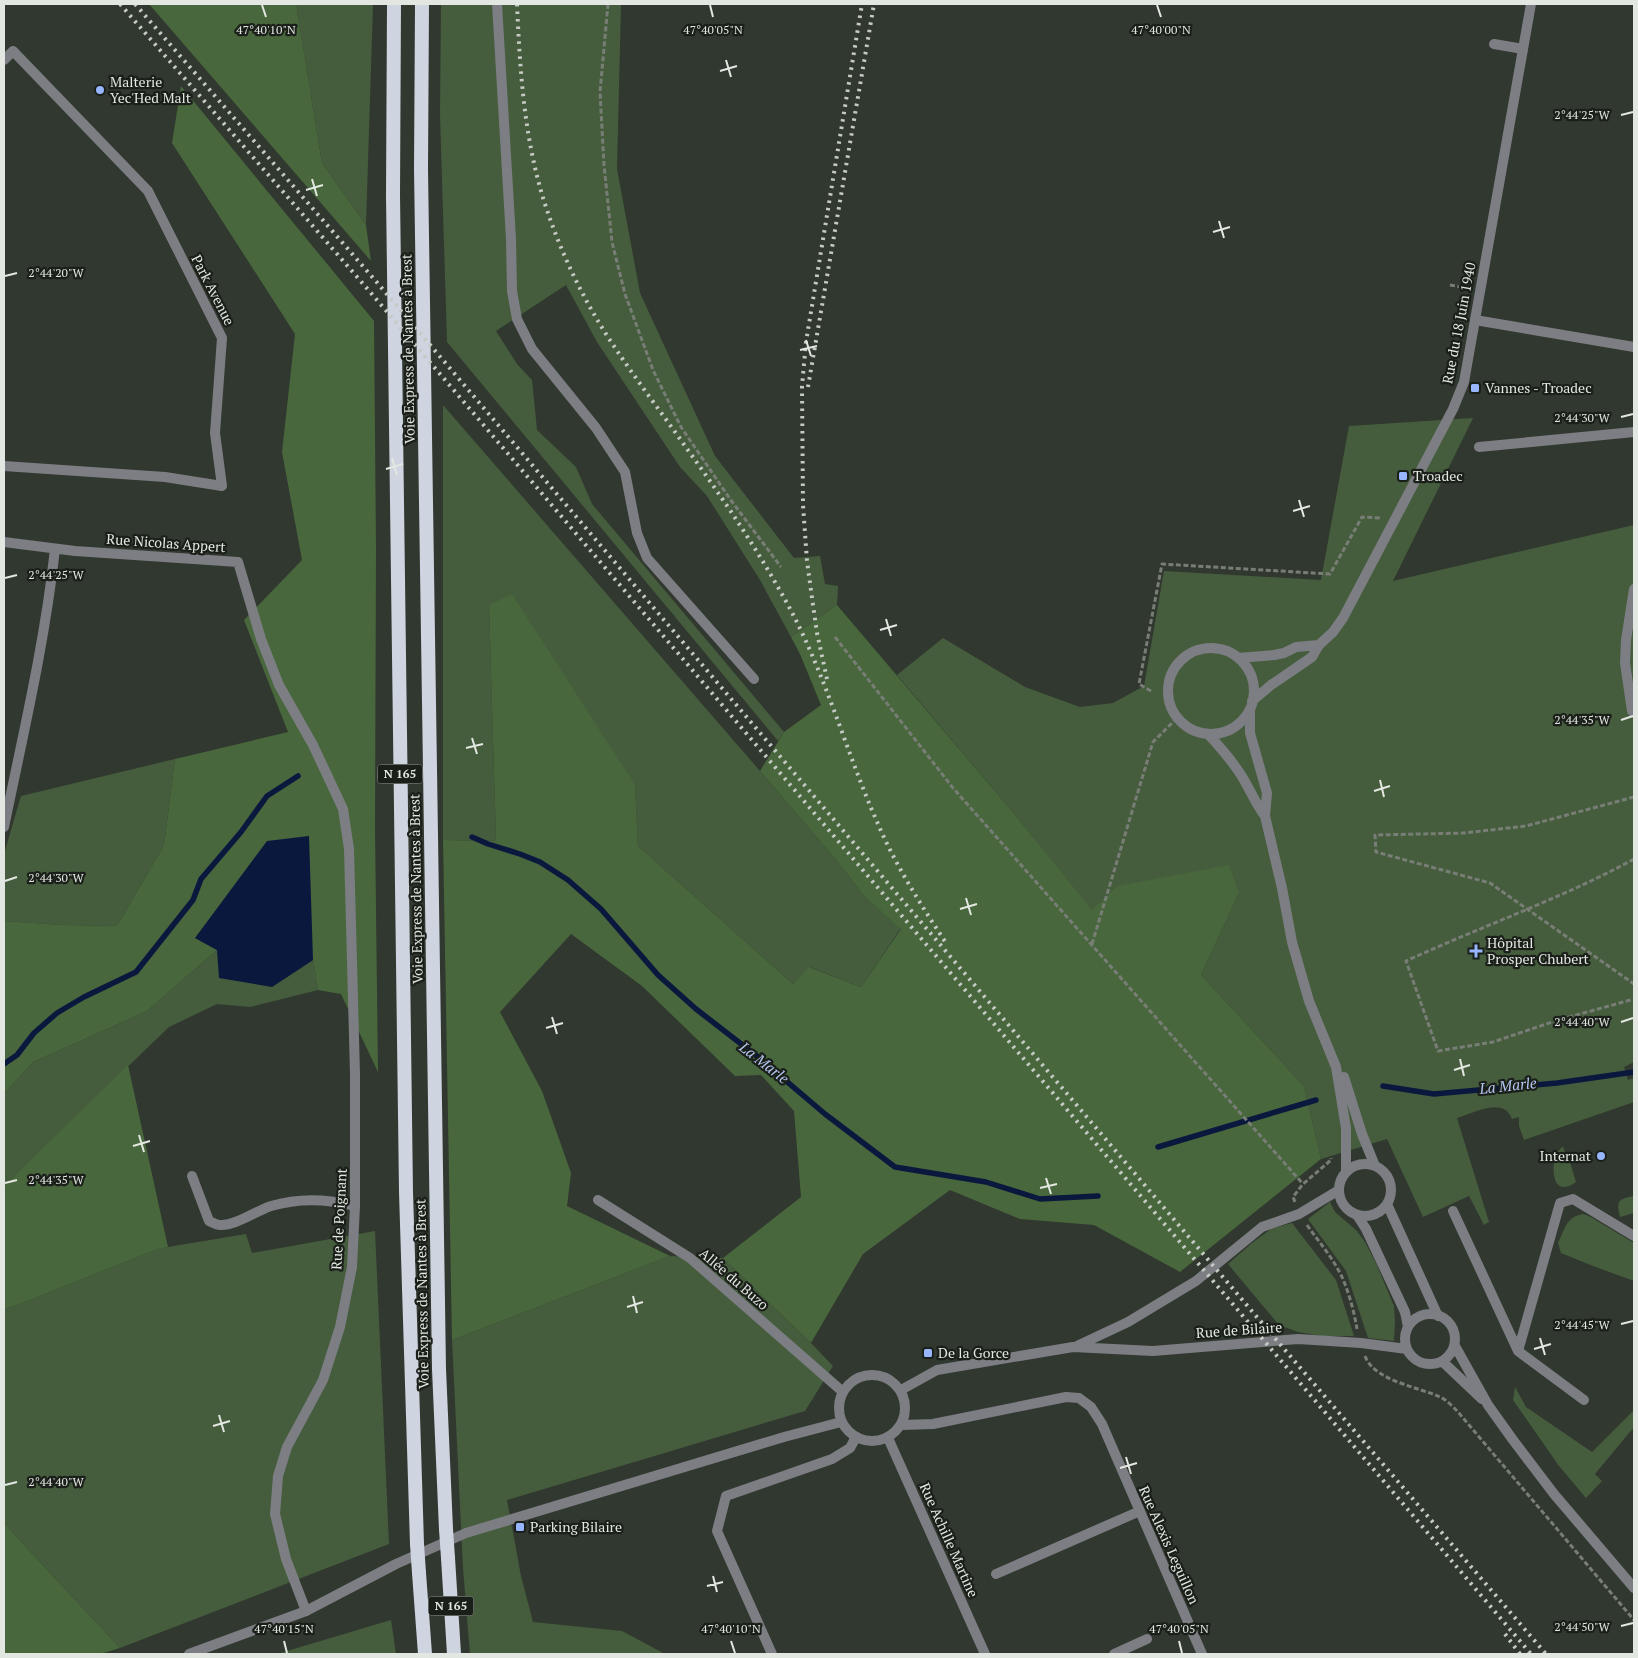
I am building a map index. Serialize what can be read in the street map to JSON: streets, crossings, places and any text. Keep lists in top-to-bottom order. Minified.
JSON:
{"streets":{"highway":["Voie Express de Nantes à Brest","N 165"],"street":["Park Avenue","Rue du 18 Juin 1940","Rue Nicolas Appert","Rue de Poignant","Allée du Buzo","Rue de Bilaire","Rue Achille Martine","Rue Alexis Leguillon"]},"crossings":[["Rue Nicolas Appert","Rue de Poignant"],["Allée du Buzo","Rue de Bilaire"],["Allée du Buzo","Rue Achille Martine"],["Allée du Buzo","Rue Alexis Leguillon"],["Rue de Bilaire","Rue Achille Martine"],["Rue de Bilaire","Rue Alexis Leguillon"],["Rue Achille Martine","Rue Alexis Leguillon"]],"water":["La Marle"],"places":{"other":["Malterie Yec'Hed Malt","Internat"],"transit":["Vannes - Troadec","Troadec","De la Gorce","Parking Bilaire"],"health":["Hôpital Prosper Chubert"]},"coordinates":["47°40'10\"N","47°40'05\"N","47°40'00\"N","2°44'25\"W","2°44'20\"W","2°44'30\"W","2°44'35\"W","2°44'40\"W","2°44'45\"W","2°44'50\"W","47°40'15\"N"]}
